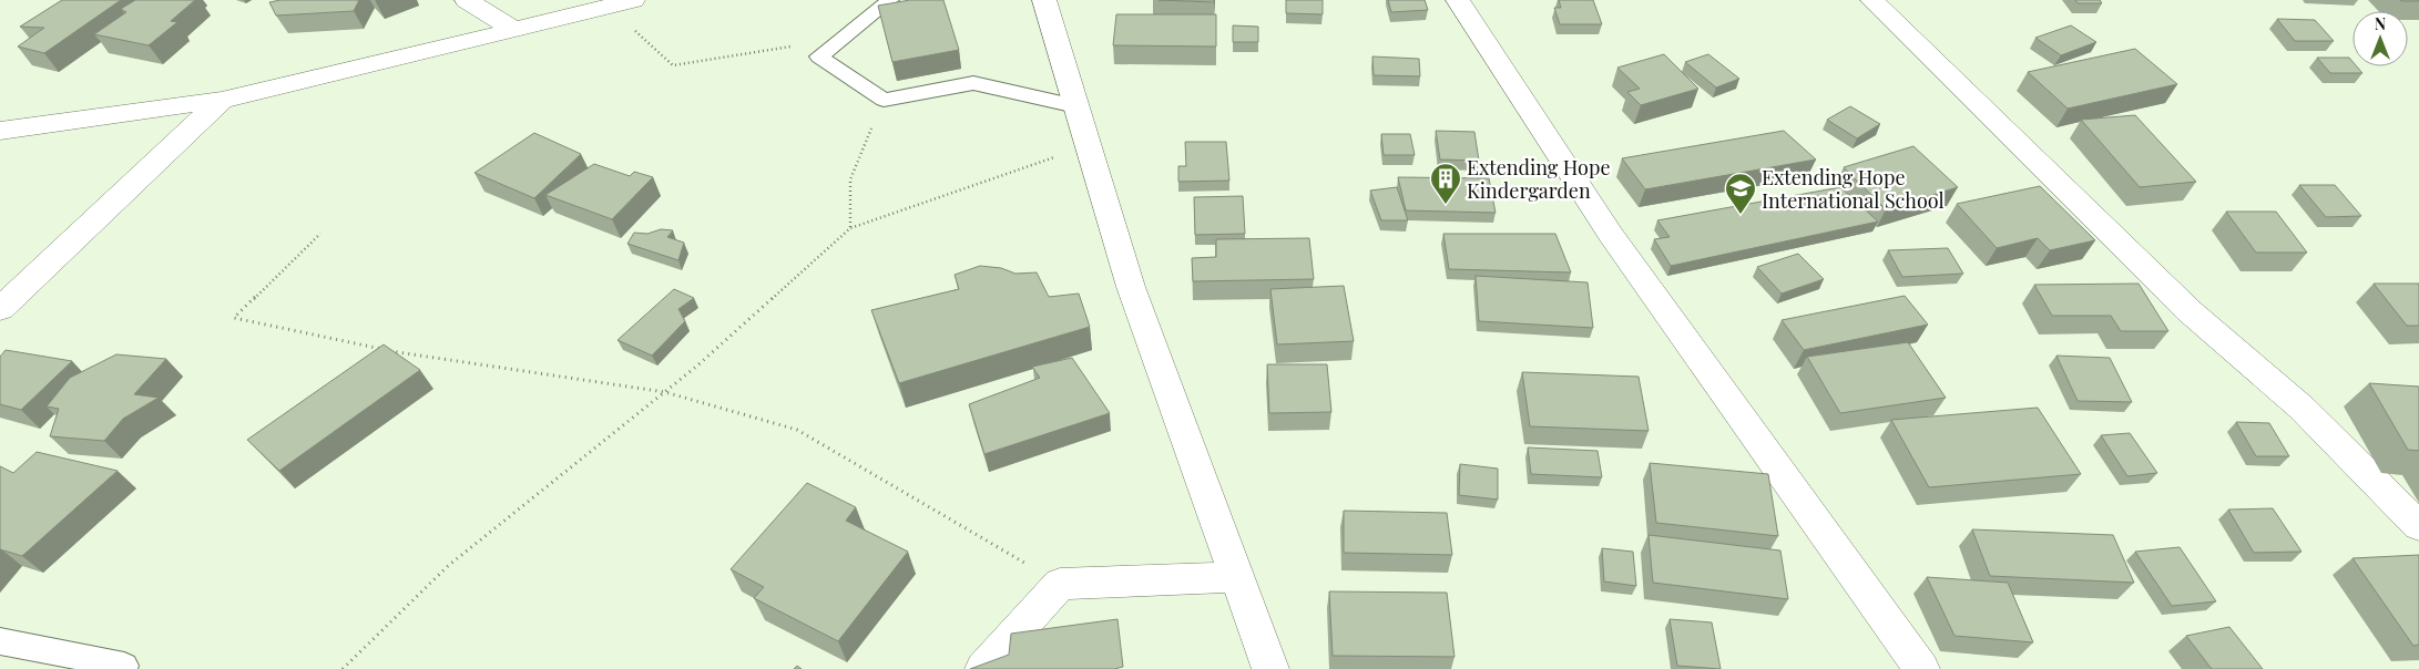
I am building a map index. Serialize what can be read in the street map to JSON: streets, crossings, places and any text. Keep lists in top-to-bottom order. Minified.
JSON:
{"places":{"building":["Extending Hope Kindergarden"],"school or university":["Extending Hope International School"]},"north":"top"}
